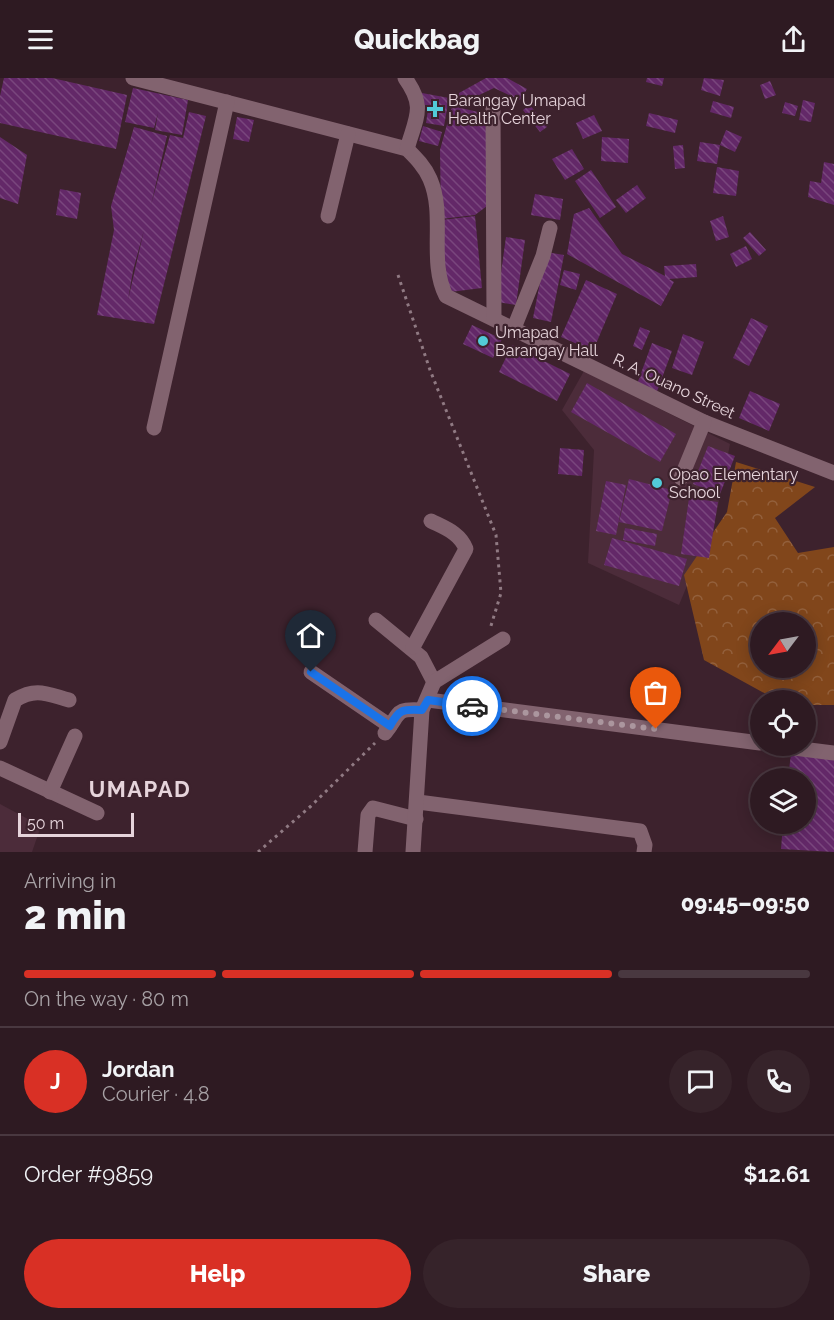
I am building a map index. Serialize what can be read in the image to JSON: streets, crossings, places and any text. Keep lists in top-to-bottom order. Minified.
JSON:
{"streets":{"street":["R. A. Ouano Street"]},"districts":["UMAPAD"],"places":{"health":["Barangay Umapad Health Center"],"other":["Umapad Barangay Hall","Opao Elementary School"]},"scale_bar":"50 m","north":"bottom left","page":{"header":"Quickbag","scale":"50 m","heading":["2 min","Arriving in","09:45–09:50"],"panel":["Jordan","Courier · 4.8","Order #9859","$12.61"],"bar":"On the way · 80 m","round":"J","buttons":["Help","Share"]}}
